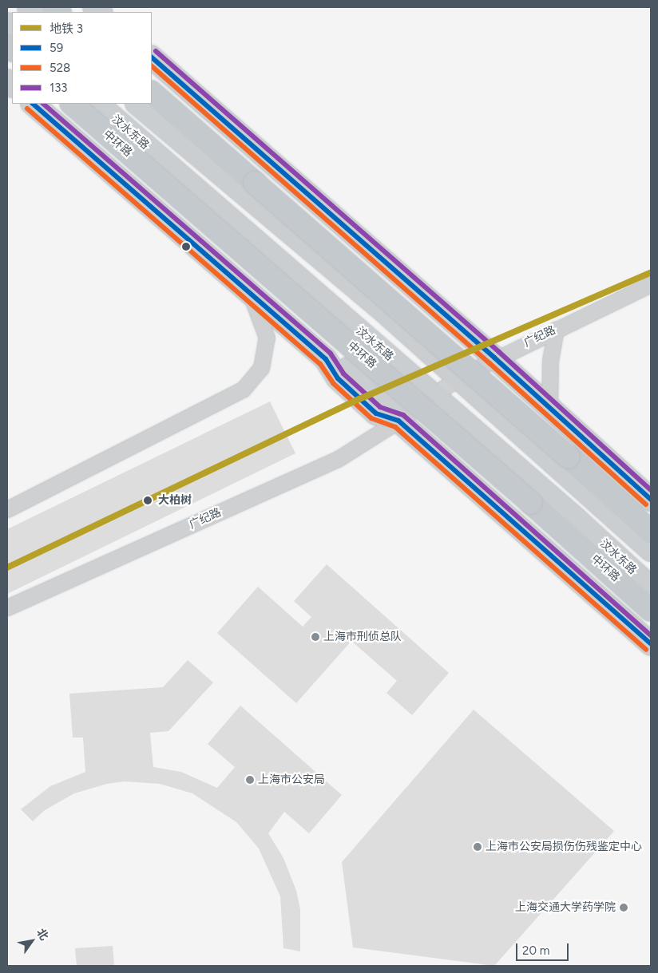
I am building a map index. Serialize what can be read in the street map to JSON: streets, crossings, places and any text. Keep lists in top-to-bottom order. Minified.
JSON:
{"streets":{"highway":["中环路"],"main road":["汶水东路"],"street":["广纪路"]},"crossings":[["汶水东路","广纪路"]],"places":["大柏树","上海市刑侦总队","上海市公安局","上海市公安局损伤伤残鉴定中心","上海交通大学药学院"],"lines":["transit line 133","transit line 59","transit line 528","metro line 3"],"legend":["地铁 3","59","528","133"],"scale_bar":"20 m","north":"top right"}
